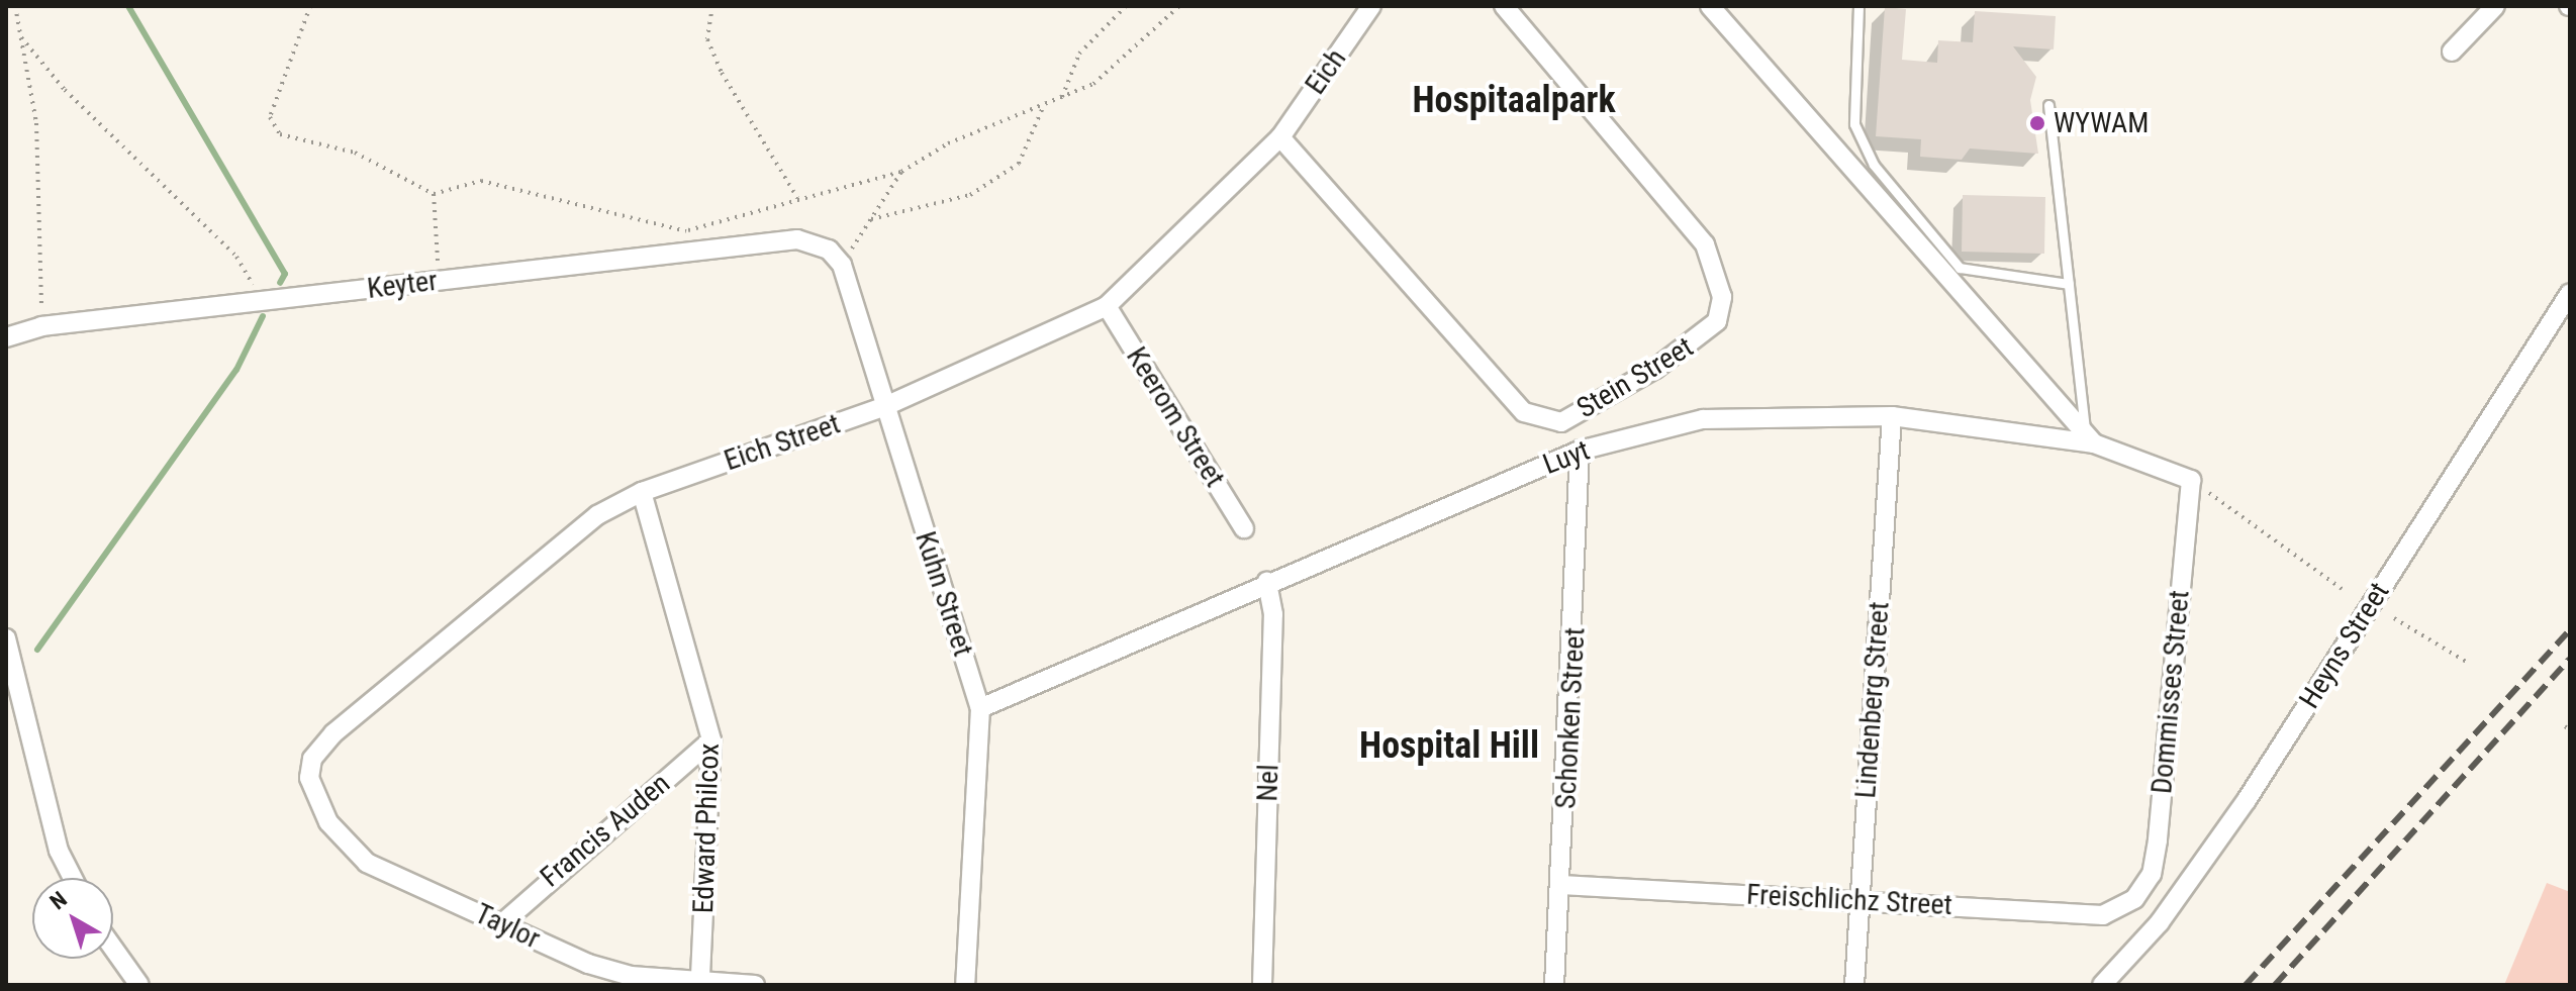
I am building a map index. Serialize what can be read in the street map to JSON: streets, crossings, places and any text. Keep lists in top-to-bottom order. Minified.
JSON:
{"streets":{"street":["Eich","Keyter","Stein Street","Keerom Street","Eich Street","Luyt","Kuhn Street","Heyns Street","Dommisses Street","Lindenberg Street","Schonken Street","Nel","Edward Philcox","Francis Auden","Freischlichz Street","Taylor"]},"crossings":[["Eich","Stein Street"],["Eich","Eich Street"],["Keyter","Kuhn Street"],["Stein Street","Eich Street"],["Keerom Street","Eich Street"],["Eich Street","Kuhn Street"],["Eich Street","Edward Philcox"],["Eich Street","Taylor"],["Luyt","Kuhn Street"],["Luyt","Dommisses Street"],["Luyt","Lindenberg Street"],["Luyt","Schonken Street"],["Luyt","Nel"],["Dommisses Street","Freischlichz Street"],["Lindenberg Street","Freischlichz Street"],["Schonken Street","Freischlichz Street"],["Edward Philcox","Francis Auden"],["Edward Philcox","Taylor"],["Francis Auden","Taylor"]],"districts":["Hospitaalpark","Hospital Hill"],"places":["WYWAM"],"north":"top left"}
